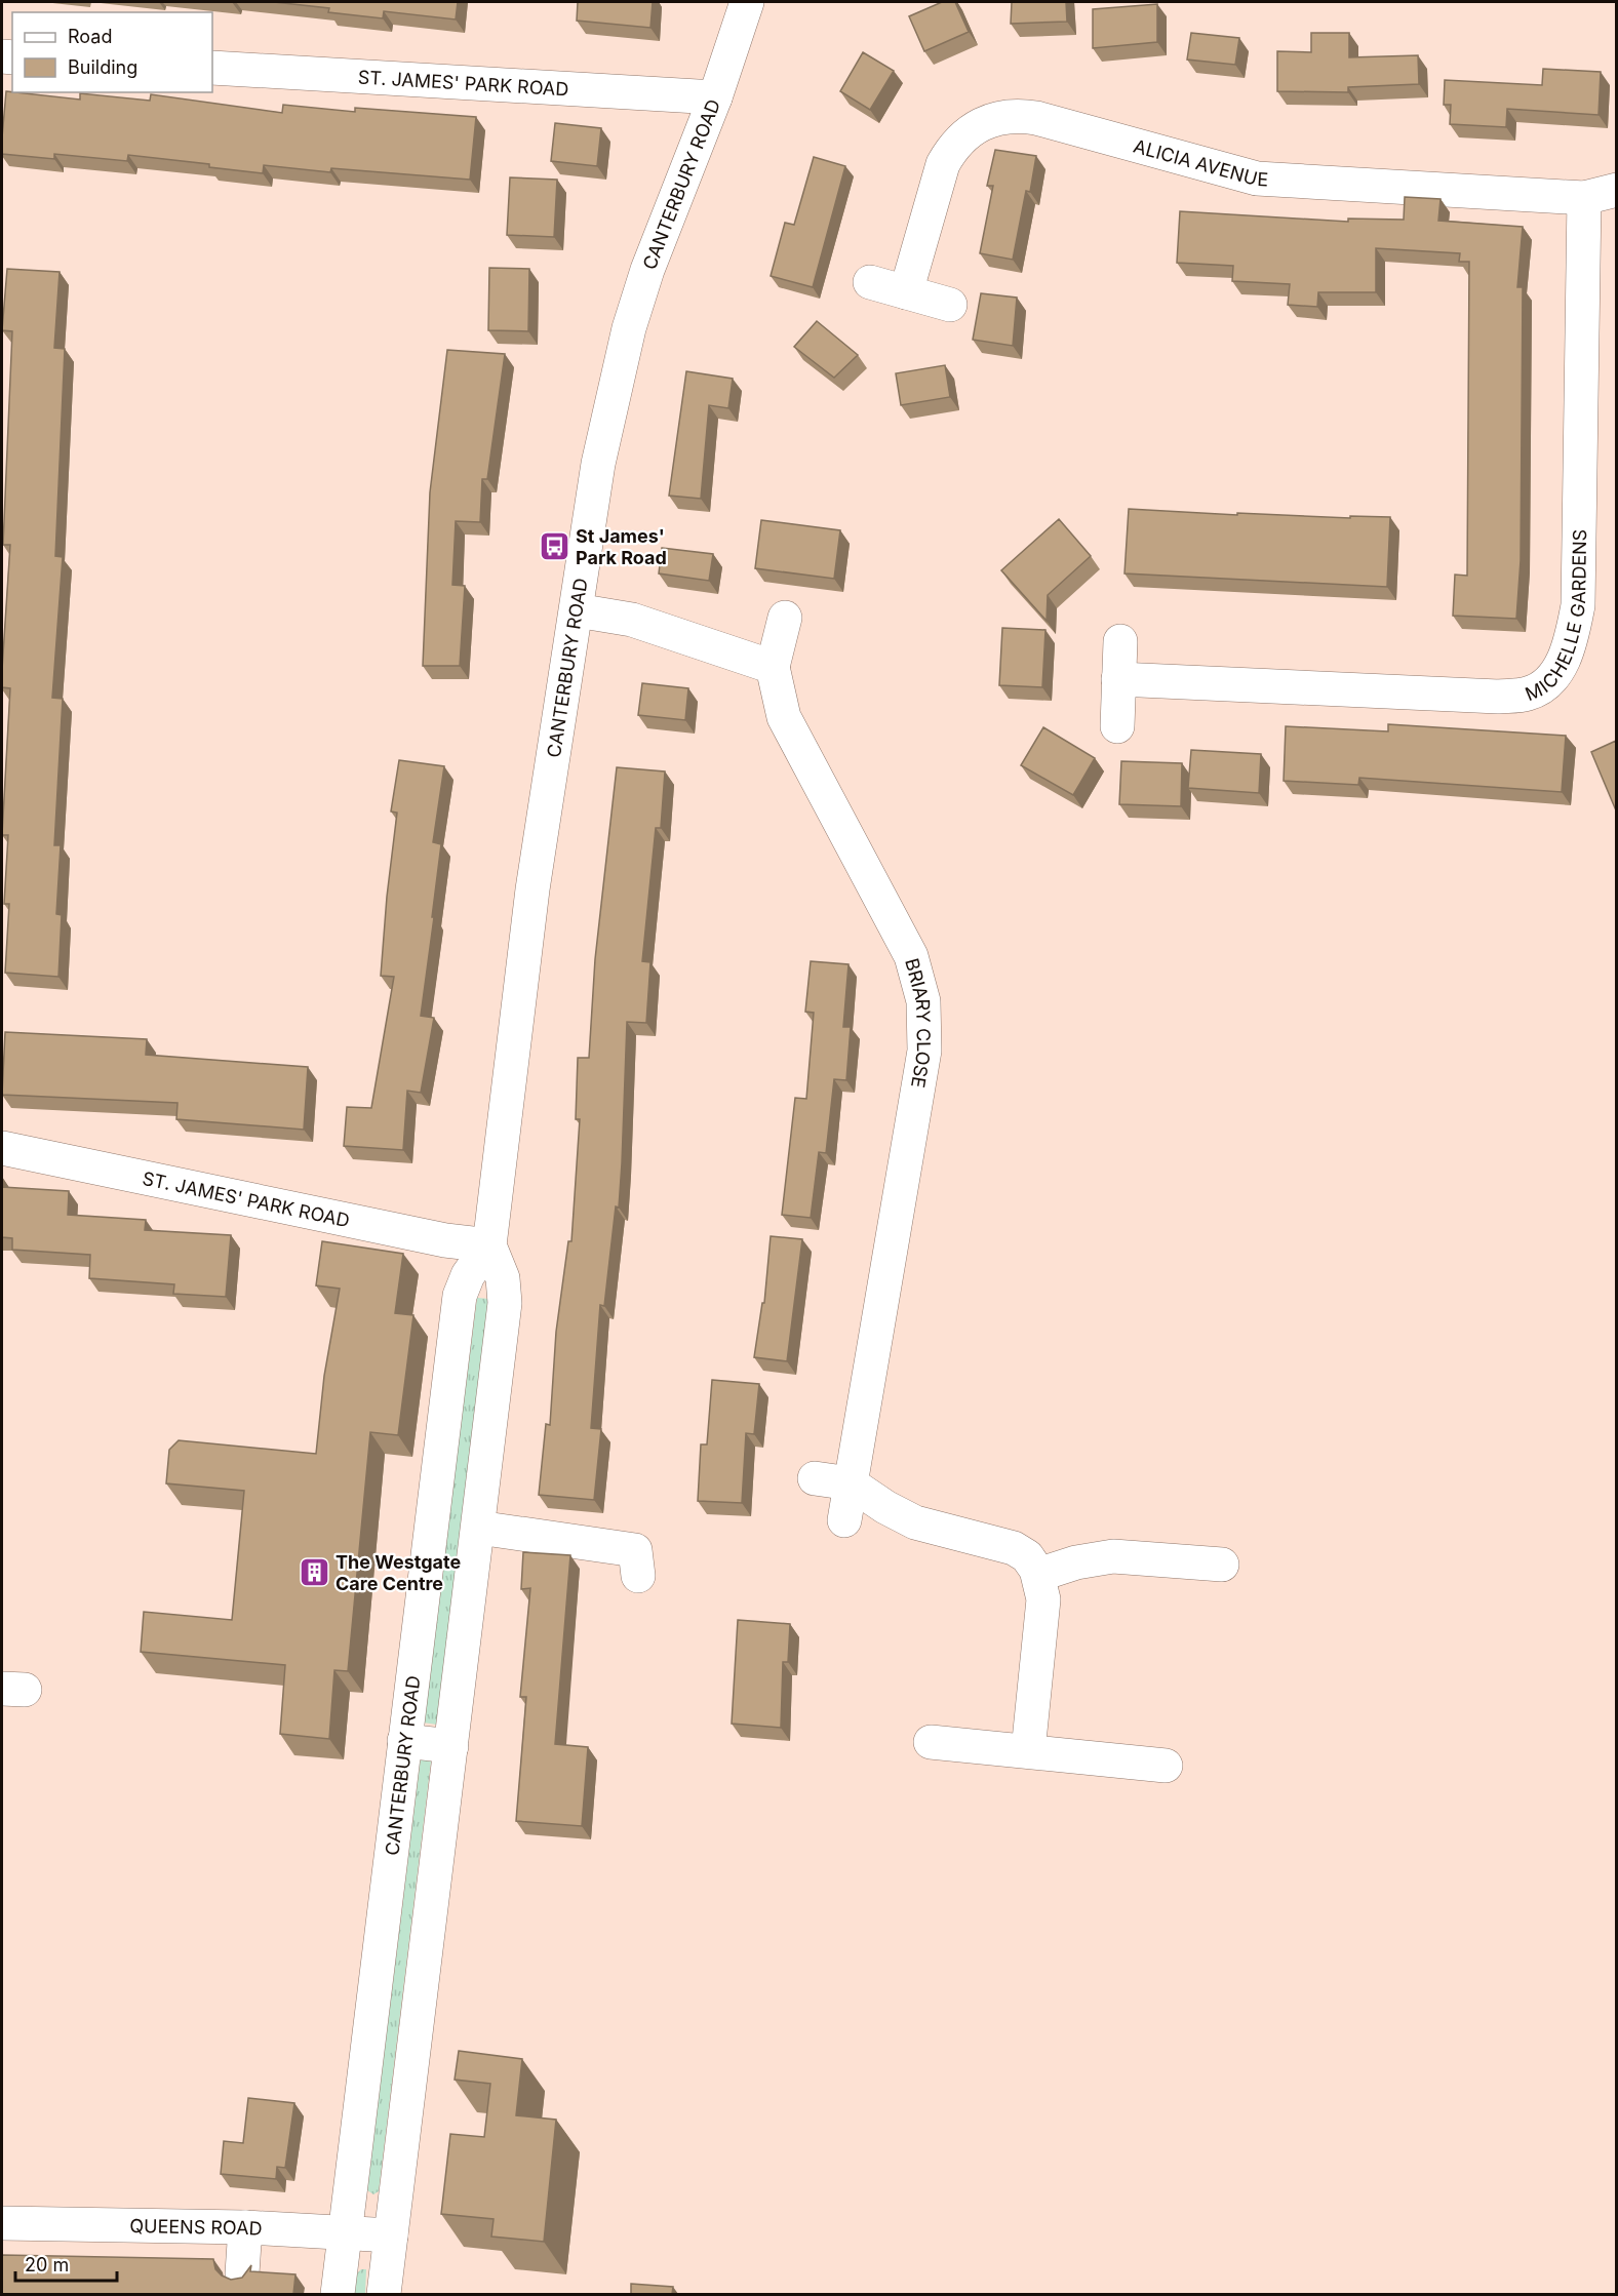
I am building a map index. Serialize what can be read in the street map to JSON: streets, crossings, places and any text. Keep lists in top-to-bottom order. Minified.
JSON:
{"streets":{"main road":["ST. JAMES' PARK ROAD","ALICIA AVENUE","CANTERBURY ROAD","MICHELLE GARDENS","BRIARY CLOSE","QUEENS ROAD"]},"crossings":[["ST. JAMES' PARK ROAD","CANTERBURY ROAD"],["ALICIA AVENUE","MICHELLE GARDENS"],["CANTERBURY ROAD","QUEENS ROAD"]],"places":{"bus stop":["St James' Park Road"],"building":["The Westgate Care Centre"]},"legend":["Road","Building"],"scale_bar":"20 m"}
